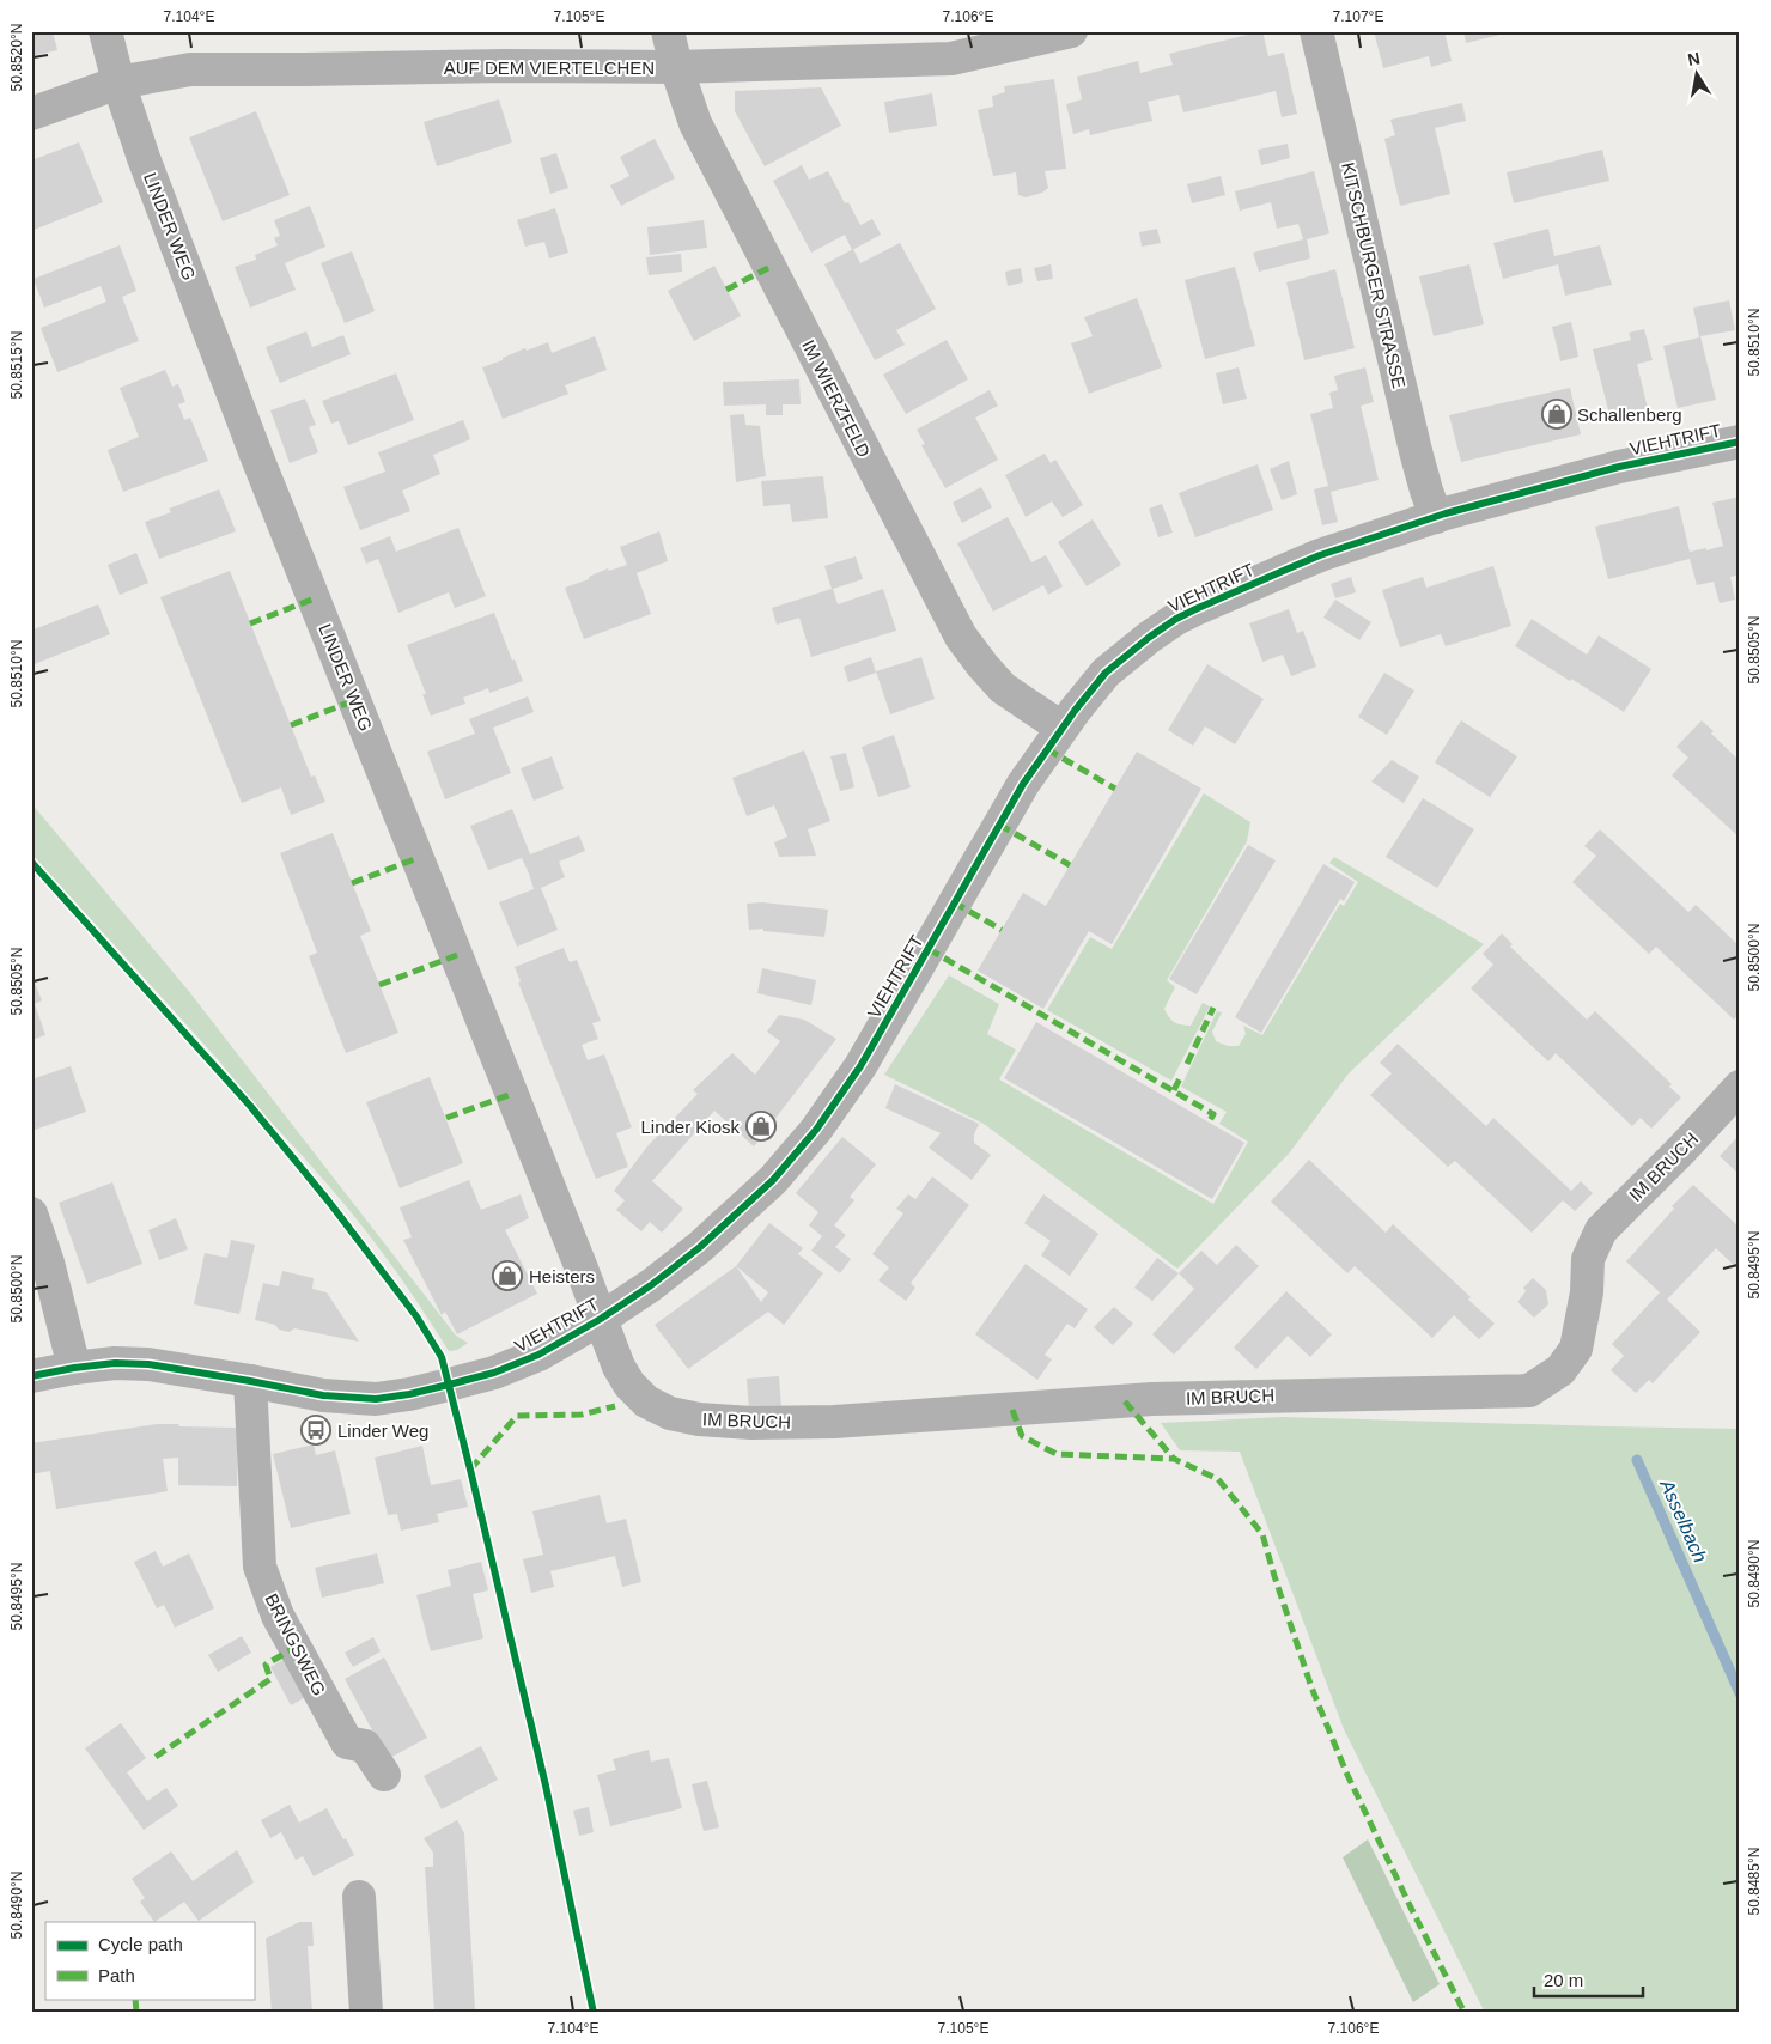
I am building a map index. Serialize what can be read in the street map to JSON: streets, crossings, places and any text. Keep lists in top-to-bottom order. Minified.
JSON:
{"streets":{"street":["AUF DEM VIERTELCHEN","LINDER WEG","KITSCHBURGER STRASSE","IM WIERZFELD","VIEHTRIFT","IM BRUCH","BRINGSWEG"]},"crossings":[["AUF DEM VIERTELCHEN","LINDER WEG"],["AUF DEM VIERTELCHEN","IM WIERZFELD"],["LINDER WEG","VIEHTRIFT"],["LINDER WEG","IM BRUCH"],["KITSCHBURGER STRASSE","VIEHTRIFT"],["IM WIERZFELD","VIEHTRIFT"],["VIEHTRIFT","IM BRUCH"],["VIEHTRIFT","BRINGSWEG"]],"water":["Asselbach"],"places":{"shop":["Schallenberg","Linder Kiosk","Heisters"],"bus stop":["Linder Weg"]},"legend":["Cycle path","Path"],"scale_bar":"20 m","north":"top","coordinates":["7.104°E","7.105°E","7.106°E","7.107°E","50.8520°N","50.8510°N","50.8515°N","50.8505°N","50.8500°N","50.8495°N","50.8490°N","50.8485°N"]}
